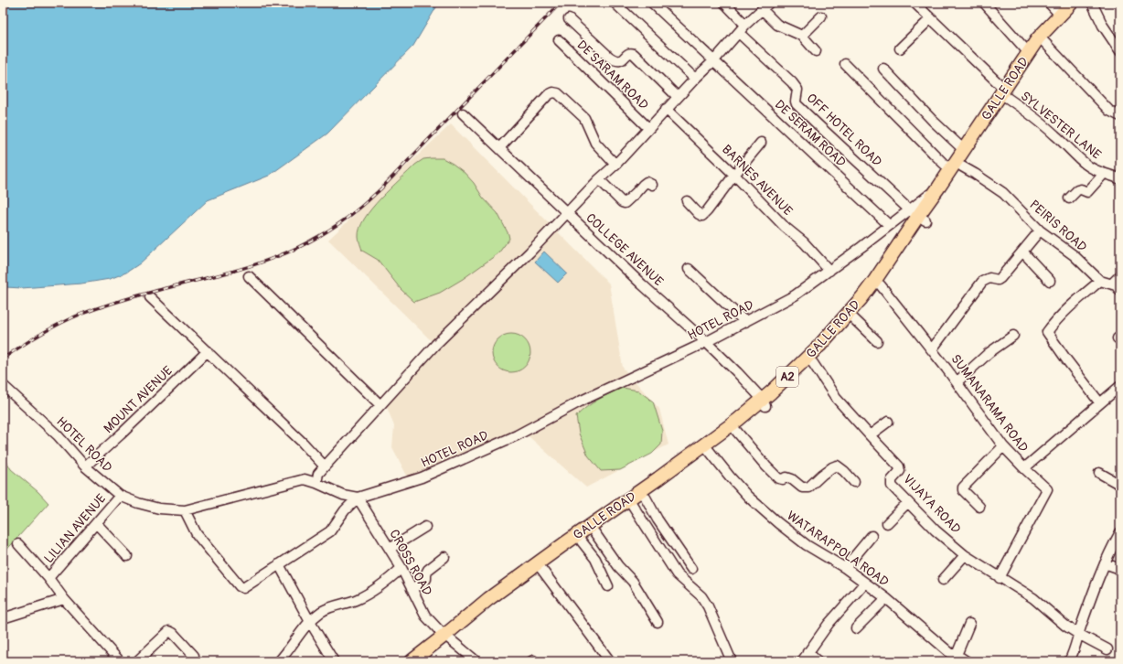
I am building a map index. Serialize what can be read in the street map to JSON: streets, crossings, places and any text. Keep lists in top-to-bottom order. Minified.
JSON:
{"streets":{"highway":["GALLE ROAD","A2"],"street":["DE SARAM ROAD","SYLVESTER LANE","OFF HOTEL ROAD","DE SERAM ROAD","BARNES AVENUE","PEIRIS ROAD","COLLEGE AVENUE","HOTEL ROAD","MOUNT AVENUE","SUMANARAMA ROAD","VIJAYA ROAD","LILIAN AVENUE","WATARAPPOLA ROAD","CROSS ROAD"]},"crossings":[["GALLE ROAD","SYLVESTER LANE"],["GALLE ROAD","OFF HOTEL ROAD"],["GALLE ROAD","PEIRIS ROAD"],["GALLE ROAD","COLLEGE AVENUE"],["GALLE ROAD","HOTEL ROAD"],["GALLE ROAD","SUMANARAMA ROAD"],["GALLE ROAD","VIJAYA ROAD"],["GALLE ROAD","WATARAPPOLA ROAD"],["GALLE ROAD","CROSS ROAD"],["OFF HOTEL ROAD","HOTEL ROAD"],["DE SERAM ROAD","HOTEL ROAD"],["BARNES AVENUE","HOTEL ROAD"],["COLLEGE AVENUE","HOTEL ROAD"],["HOTEL ROAD","MOUNT AVENUE"],["HOTEL ROAD","LILIAN AVENUE"],["HOTEL ROAD","CROSS ROAD"],["SUMANARAMA ROAD","VIJAYA ROAD"]]}
